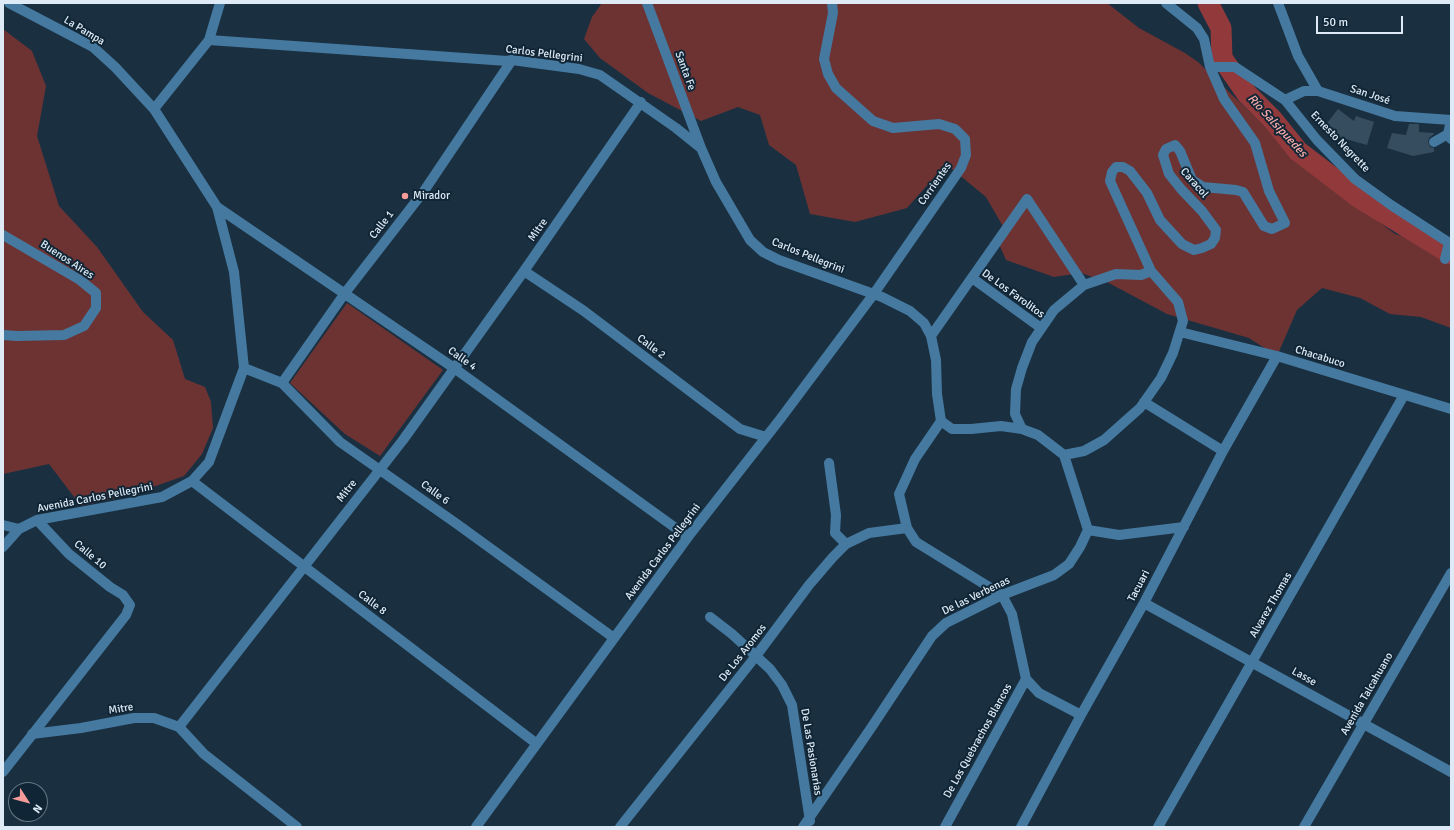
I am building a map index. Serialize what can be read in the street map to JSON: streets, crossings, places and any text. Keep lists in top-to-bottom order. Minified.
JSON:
{"streets":{"street":["La Pampa","Carlos Pellegrini","Santa Fe","San José","Ernesto Negrette","Caracol","Corrientes","Calle 1","Mitre","Buenos Aires","De Los Farolitos","Calle 2","Chacabuco","Calle 4","Calle 6","Avenida Carlos Pellegrini","Calle 10","Tacuari","De las Verbenas","Calle 8","Alvarez Thomas","De Los Aromos","Lasse","Avenida Talcahuano","De Los Quebrachos Blancos","De Las Pasionarias"]},"crossings":[["La Pampa","Avenida Carlos Pellegrini"],["Carlos Pellegrini","Santa Fe"],["Carlos Pellegrini","Corrientes"],["Carlos Pellegrini","Calle 1"],["Carlos Pellegrini","Mitre"],["Carlos Pellegrini","Avenida Carlos Pellegrini"],["San José","Ernesto Negrette"],["Ernesto Negrette","Caracol"],["Caracol","Chacabuco"],["Corrientes","Avenida Carlos Pellegrini"],["Calle 1","Calle 4"],["Calle 1","Calle 6"],["Mitre","Calle 2"],["Mitre","Calle 4"],["Mitre","Calle 6"],["Mitre","Calle 10"],["Mitre","Calle 8"],["Calle 2","Avenida Carlos Pellegrini"],["Chacabuco","Tacuari"],["Chacabuco","Alvarez Thomas"],["Calle 4","Avenida Carlos Pellegrini"],["Calle 6","Avenida Carlos Pellegrini"],["Avenida Carlos Pellegrini","Calle 10"],["Avenida Carlos Pellegrini","Calle 8"],["Tacuari","Lasse"],["De las Verbenas","De Los Quebrachos Blancos"],["De las Verbenas","De Las Pasionarias"],["Alvarez Thomas","Lasse"],["De Los Aromos","De Las Pasionarias"],["Lasse","Avenida Talcahuano"]],"water":["Río Salsipuedes"],"places":["Mirador"],"scale_bar":"50 m","north":"bottom right"}
